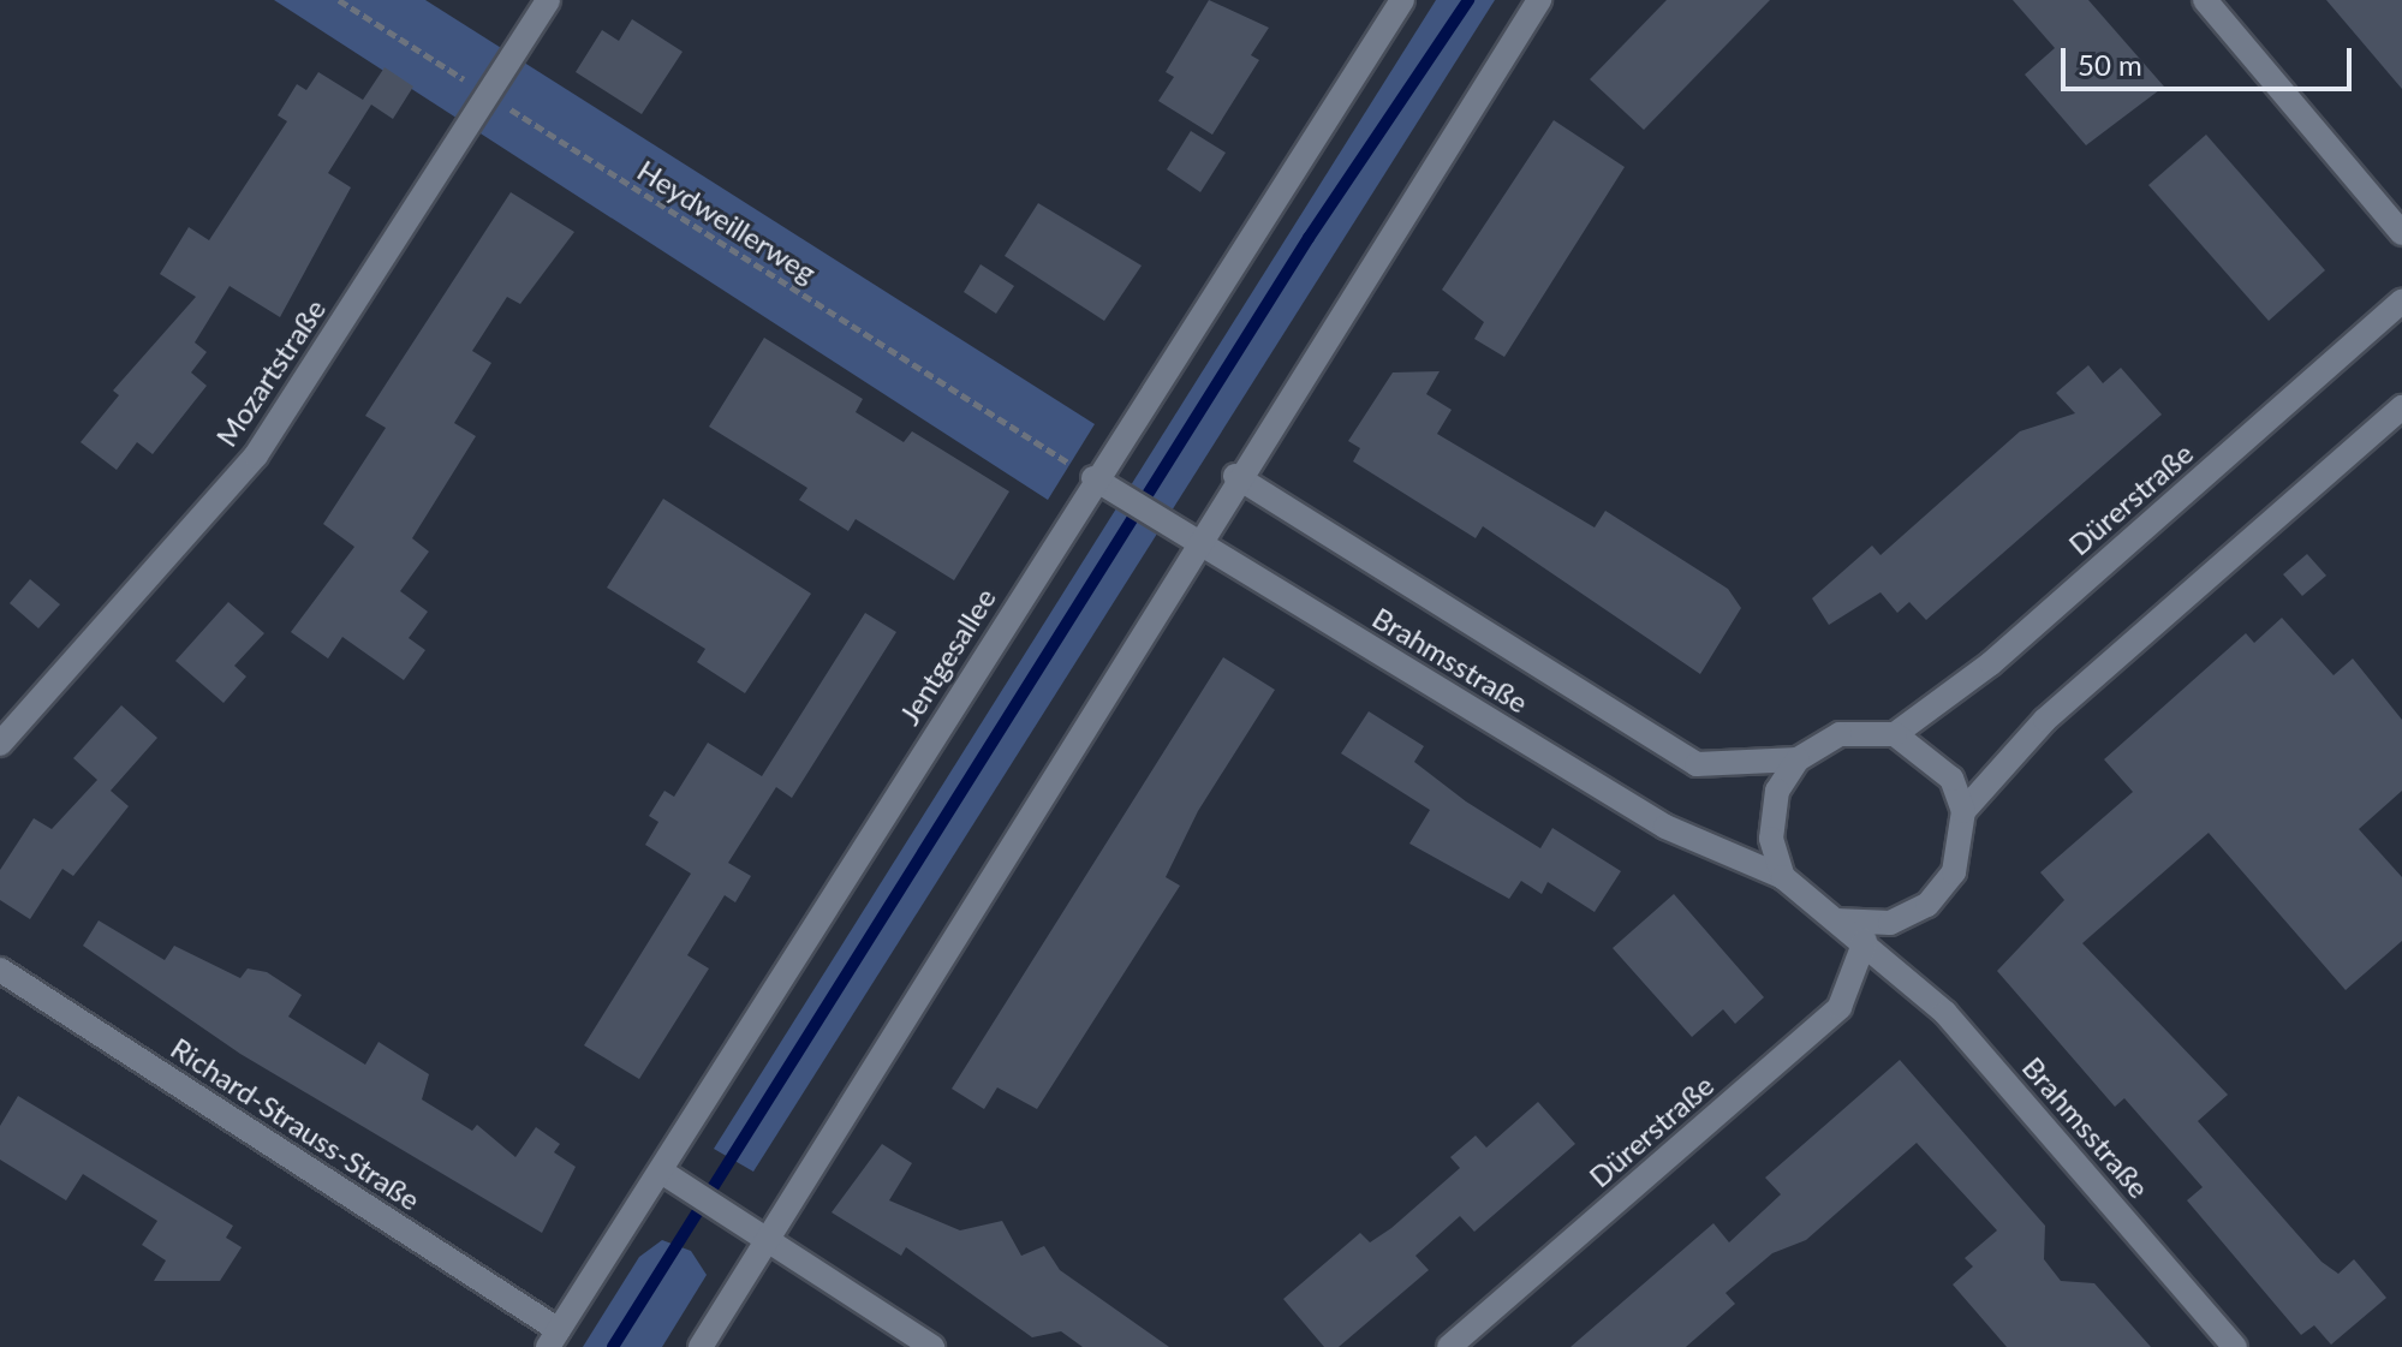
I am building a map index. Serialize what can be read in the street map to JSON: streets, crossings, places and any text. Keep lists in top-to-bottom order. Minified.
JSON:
{"streets":{"street":["Mozartstraße","Dürerstraße","Jentgesallee","Brahmsstraße","Richard-Strauss-Straße"],"path":["Heydweillerweg"]},"crossings":[["Heydweillerweg","Mozartstraße"],["Heydweillerweg","Jentgesallee"],["Heydweillerweg","Brahmsstraße"],["Dürerstraße","Brahmsstraße"],["Jentgesallee","Brahmsstraße"],["Jentgesallee","Richard-Strauss-Straße"]],"scale_bar":"50 m"}
